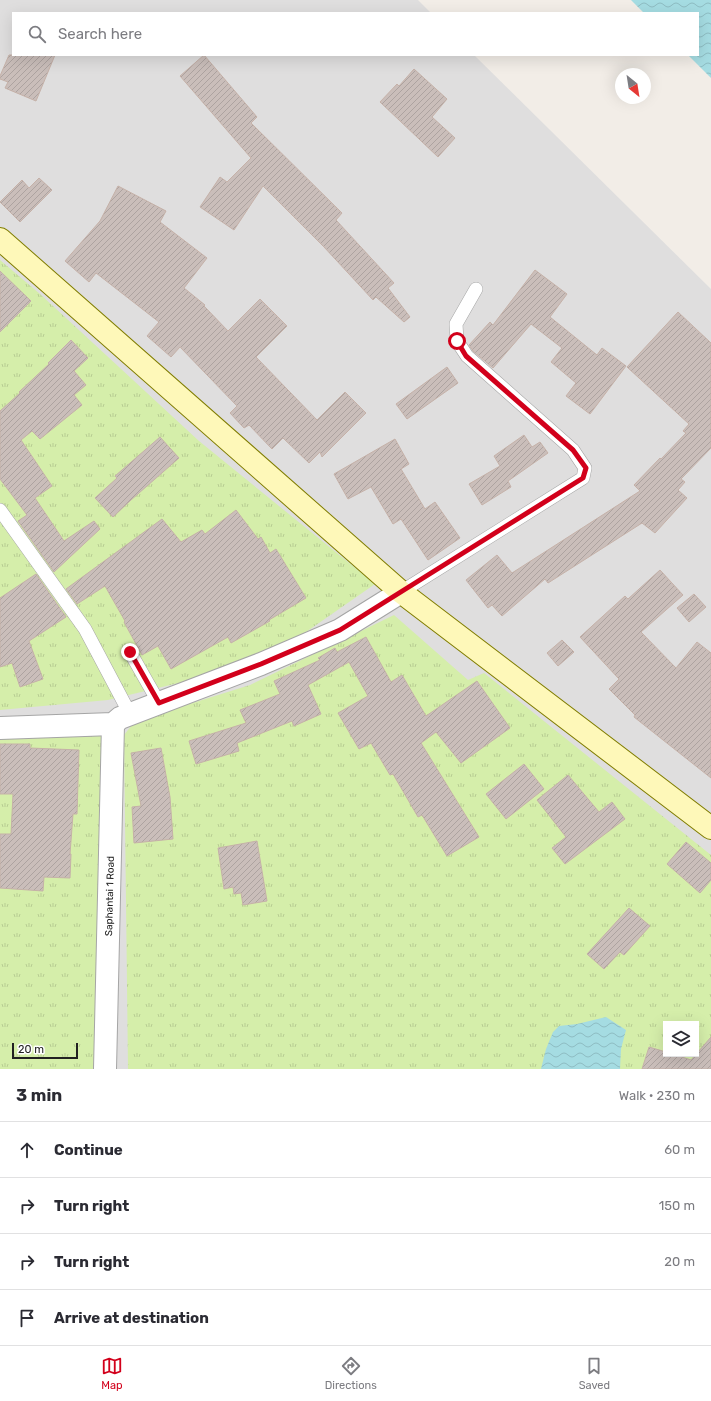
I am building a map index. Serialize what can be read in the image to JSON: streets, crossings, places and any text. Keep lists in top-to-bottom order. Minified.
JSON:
{"streets":{"street":["Saphantai 1 Road"]},"scale_bar":"20 m","north":"bottom right","page":{"search":"Search here","scale":"20 m","heading":["3 min","Walk · 230 m"],"list":[["Continue","60 m"],["Turn right","150 m"],["Turn right","20 m"],"Arrive at destination"],"nav":["Map","Directions","Saved"]}}
